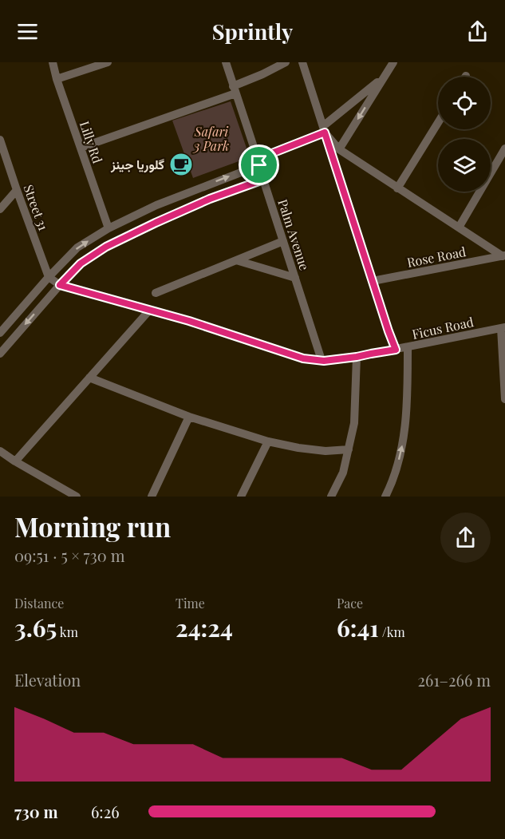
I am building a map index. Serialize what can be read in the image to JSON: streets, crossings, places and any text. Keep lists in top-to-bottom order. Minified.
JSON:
{"streets":{"street":["Lilly Rd","Street 31","Palm Avenue","Rose Road","Ficus Road"]},"crossings":[["Street 31","Ficus Road"],["Palm Avenue","Ficus Road"]],"parks":["Safari 3 Park"],"places":{"cafe":["گلوریا جینز"]},"page":{"header":"Sprintly","heading":["Morning run","09:51 · 5 × 730 m"],"stats":[["Distance","3.65 km"],["Time","24:24"],["Pace","6:41 /km"]],"chart":["Elevation","261–266 m"],"list":[{"name":"730 m","note":"6:26"}]}}
